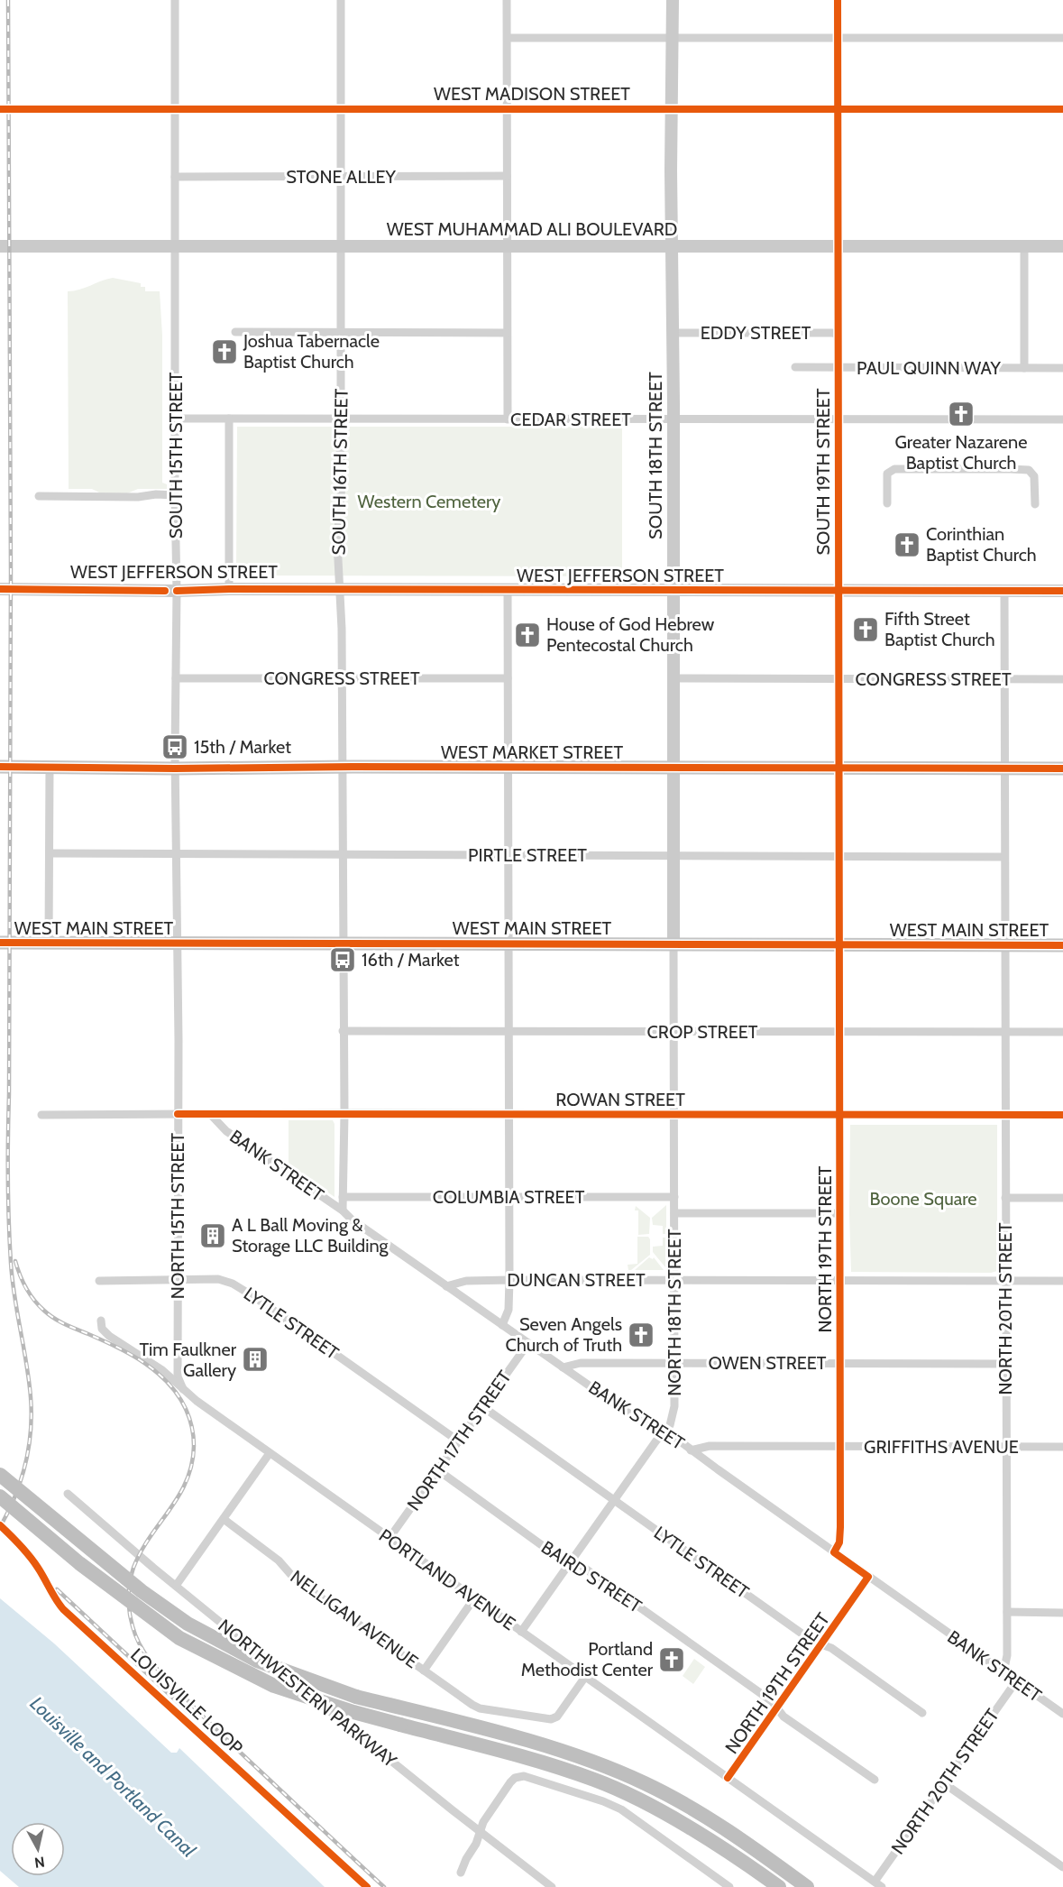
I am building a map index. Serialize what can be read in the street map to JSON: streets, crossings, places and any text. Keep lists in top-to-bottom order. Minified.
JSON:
{"streets":{"main road":["WEST MARKET STREET","WEST MAIN STREET"],"street":["WEST MADISON STREET","STONE ALLEY","WEST MUHAMMAD ALI BOULEVARD","EDDY STREET","PAUL QUINN WAY","CEDAR STREET","SOUTH 15TH STREET","SOUTH 18TH STREET","SOUTH 16TH STREET","SOUTH 19TH STREET","WEST JEFFERSON STREET","CONGRESS STREET","PIRTLE STREET","CROP STREET","ROWAN STREET","BANK STREET","COLUMBIA STREET","NORTH 15TH STREET","NORTH 19TH STREET","DUNCAN STREET","NORTH 20TH STREET","NORTH 18TH STREET","LYTLE STREET","OWEN STREET","NORTH 17TH STREET","GRIFFITHS AVENUE","BAIRD STREET","PORTLAND AVENUE","NELLIGAN AVENUE","NORTHWESTERN PARKWAY"],"cycle path":["LOUISVILLE LOOP"]},"crossings":[["WEST MADISON STREET","SOUTH 15TH STREET"],["WEST MADISON STREET","SOUTH 18TH STREET"],["WEST MADISON STREET","SOUTH 16TH STREET"],["WEST MADISON STREET","SOUTH 19TH STREET"],["STONE ALLEY","SOUTH 15TH STREET"],["STONE ALLEY","SOUTH 16TH STREET"],["WEST MUHAMMAD ALI BOULEVARD","SOUTH 15TH STREET"],["WEST MUHAMMAD ALI BOULEVARD","SOUTH 18TH STREET"],["WEST MUHAMMAD ALI BOULEVARD","SOUTH 16TH STREET"],["WEST MUHAMMAD ALI BOULEVARD","SOUTH 19TH STREET"],["EDDY STREET","SOUTH 18TH STREET"],["EDDY STREET","SOUTH 19TH STREET"],["PAUL QUINN WAY","SOUTH 19TH STREET"],["CEDAR STREET","SOUTH 15TH STREET"],["CEDAR STREET","SOUTH 18TH STREET"],["CEDAR STREET","SOUTH 16TH STREET"],["CEDAR STREET","SOUTH 19TH STREET"],["SOUTH 15TH STREET","WEST JEFFERSON STREET"],["SOUTH 15TH STREET","CONGRESS STREET"],["SOUTH 15TH STREET","WEST MARKET STREET"],["SOUTH 15TH STREET","PIRTLE STREET"],["SOUTH 15TH STREET","WEST MAIN STREET"],["SOUTH 15TH STREET","NORTH 15TH STREET"],["SOUTH 18TH STREET","WEST JEFFERSON STREET"],["SOUTH 18TH STREET","CONGRESS STREET"],["SOUTH 18TH STREET","WEST MARKET STREET"],["SOUTH 18TH STREET","PIRTLE STREET"],["SOUTH 18TH STREET","WEST MAIN STREET"],["SOUTH 18TH STREET","NORTH 18TH STREET"],["SOUTH 16TH STREET","WEST JEFFERSON STREET"],["SOUTH 16TH STREET","CONGRESS STREET"],["SOUTH 16TH STREET","WEST MARKET STREET"],["SOUTH 16TH STREET","PIRTLE STREET"],["SOUTH 16TH STREET","WEST MAIN STREET"],["SOUTH 16TH STREET","CROP STREET"],["SOUTH 16TH STREET","ROWAN STREET"],["SOUTH 16TH STREET","BANK STREET"],["SOUTH 16TH STREET","COLUMBIA STREET"],["SOUTH 19TH STREET","WEST JEFFERSON STREET"],["SOUTH 19TH STREET","CONGRESS STREET"],["SOUTH 19TH STREET","WEST MARKET STREET"],["SOUTH 19TH STREET","PIRTLE STREET"],["SOUTH 19TH STREET","WEST MAIN STREET"],["SOUTH 19TH STREET","NORTH 19TH STREET"],["WEST JEFFERSON STREET","NORTH 20TH STREET"],["CONGRESS STREET","NORTH 20TH STREET"],["WEST MARKET STREET","NORTH 20TH STREET"],["PIRTLE STREET","NORTH 20TH STREET"],["WEST MAIN STREET","NORTH 15TH STREET"],["WEST MAIN STREET","NORTH 19TH STREET"],["WEST MAIN STREET","NORTH 20TH STREET"],["WEST MAIN STREET","NORTH 18TH STREET"],["CROP STREET","NORTH 19TH STREET"],["CROP STREET","NORTH 20TH STREET"],["CROP STREET","NORTH 18TH STREET"],["ROWAN STREET","BANK STREET"],["ROWAN STREET","NORTH 15TH STREET"],["ROWAN STREET","NORTH 19TH STREET"],["ROWAN STREET","NORTH 20TH STREET"],["ROWAN STREET","NORTH 18TH STREET"],["BANK STREET","NORTH 19TH STREET"],["BANK STREET","DUNCAN STREET"],["BANK STREET","NORTH 20TH STREET"],["BANK STREET","NORTH 18TH STREET"],["BANK STREET","OWEN STREET"],["BANK STREET","NORTH 17TH STREET"],["BANK STREET","GRIFFITHS AVENUE"],["COLUMBIA STREET","NORTH 18TH STREET"],["NORTH 15TH STREET","LYTLE STREET"],["NORTH 15TH STREET","PORTLAND AVENUE"],["NORTH 19TH STREET","DUNCAN STREET"],["NORTH 19TH STREET","LYTLE STREET"],["NORTH 19TH STREET","OWEN STREET"],["NORTH 19TH STREET","GRIFFITHS AVENUE"],["NORTH 19TH STREET","BAIRD STREET"],["NORTH 19TH STREET","PORTLAND AVENUE"],["DUNCAN STREET","NORTH 20TH STREET"],["DUNCAN STREET","NORTH 18TH STREET"],["NORTH 20TH STREET","OWEN STREET"],["NORTH 20TH STREET","GRIFFITHS AVENUE"],["NORTH 20TH STREET","PORTLAND AVENUE"],["NORTH 18TH STREET","LYTLE STREET"],["NORTH 18TH STREET","OWEN STREET"],["NORTH 18TH STREET","BAIRD STREET"],["NORTH 18TH STREET","PORTLAND AVENUE"],["LYTLE STREET","NORTH 17TH STREET"],["NORTH 17TH STREET","BAIRD STREET"],["NORTH 17TH STREET","PORTLAND AVENUE"],["PORTLAND AVENUE","NELLIGAN AVENUE"]],"water":["Louisville and Portland Canal"],"parks":["Western Cemetery","Boone Square"],"places":{"church":["Joshua Tabernacle Baptist Church","Greater Nazarene Baptist Church","Corinthian Baptist Church","Fifth Street Baptist Church","House of God Hebrew Pentecostal Church","Seven Angels Church of Truth","Portland Methodist Center"],"bus stop":["15th / Market","16th / Market"],"building":["A L Ball Moving & Storage LLC Building","Tim Faulkner Gallery"]},"north":"bottom"}
